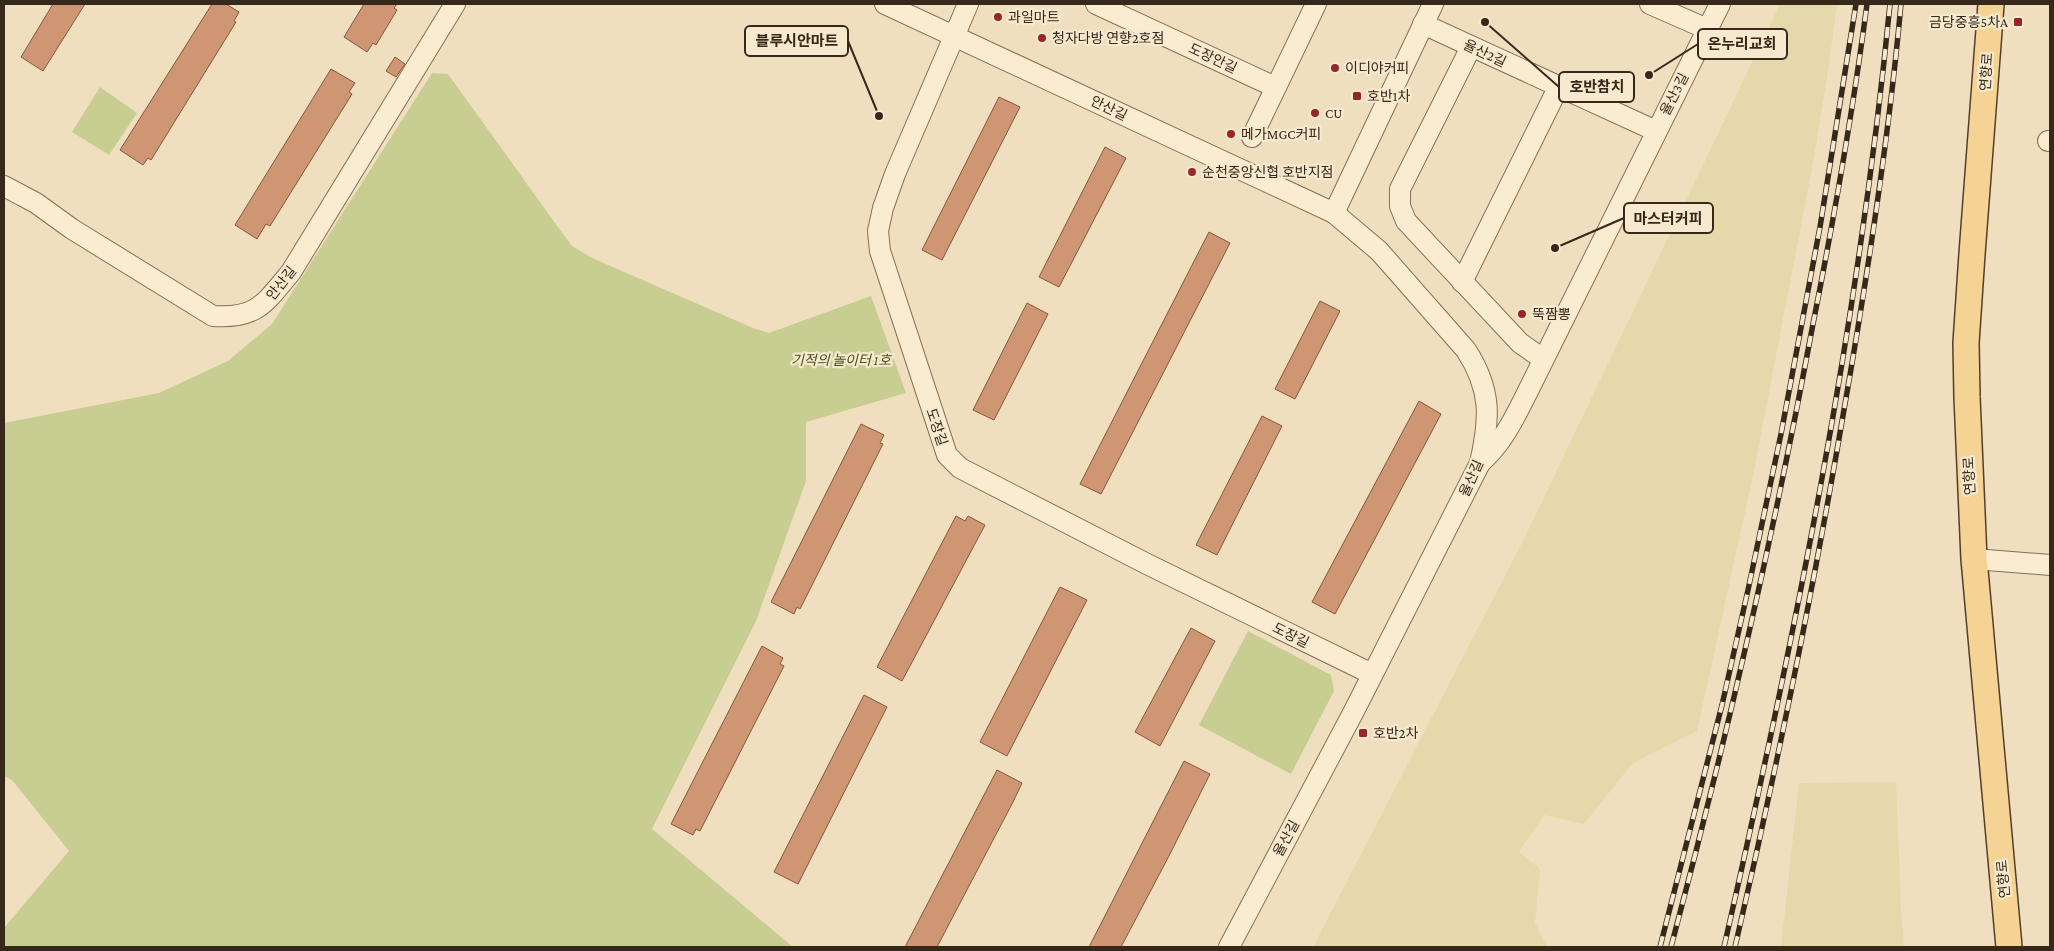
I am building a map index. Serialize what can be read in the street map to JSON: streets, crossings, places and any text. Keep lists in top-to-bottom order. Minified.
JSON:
{"streets":{"main road":["연향로"],"street":["율산2길","도장안길","율산3길","안산길","도장길","율산길"]},"crossings":[["율산2길","율산3길"],["율산3길","율산길"],["안산길","도장길"],["안산길","율산길"],["도장길","율산길"]],"parks":["기적의 놀이터 1호"],"places":{"other":["과일마트","호반참치","청자다방 연향2호점","이디야커피","온누리교회","CU","블루시안마트","메가MGC커피","순천중앙신협 호반지점","마스터커피","뚝짬뽕"],"transit":["금당중흥5차A","호반1차","호반2차"]}}
